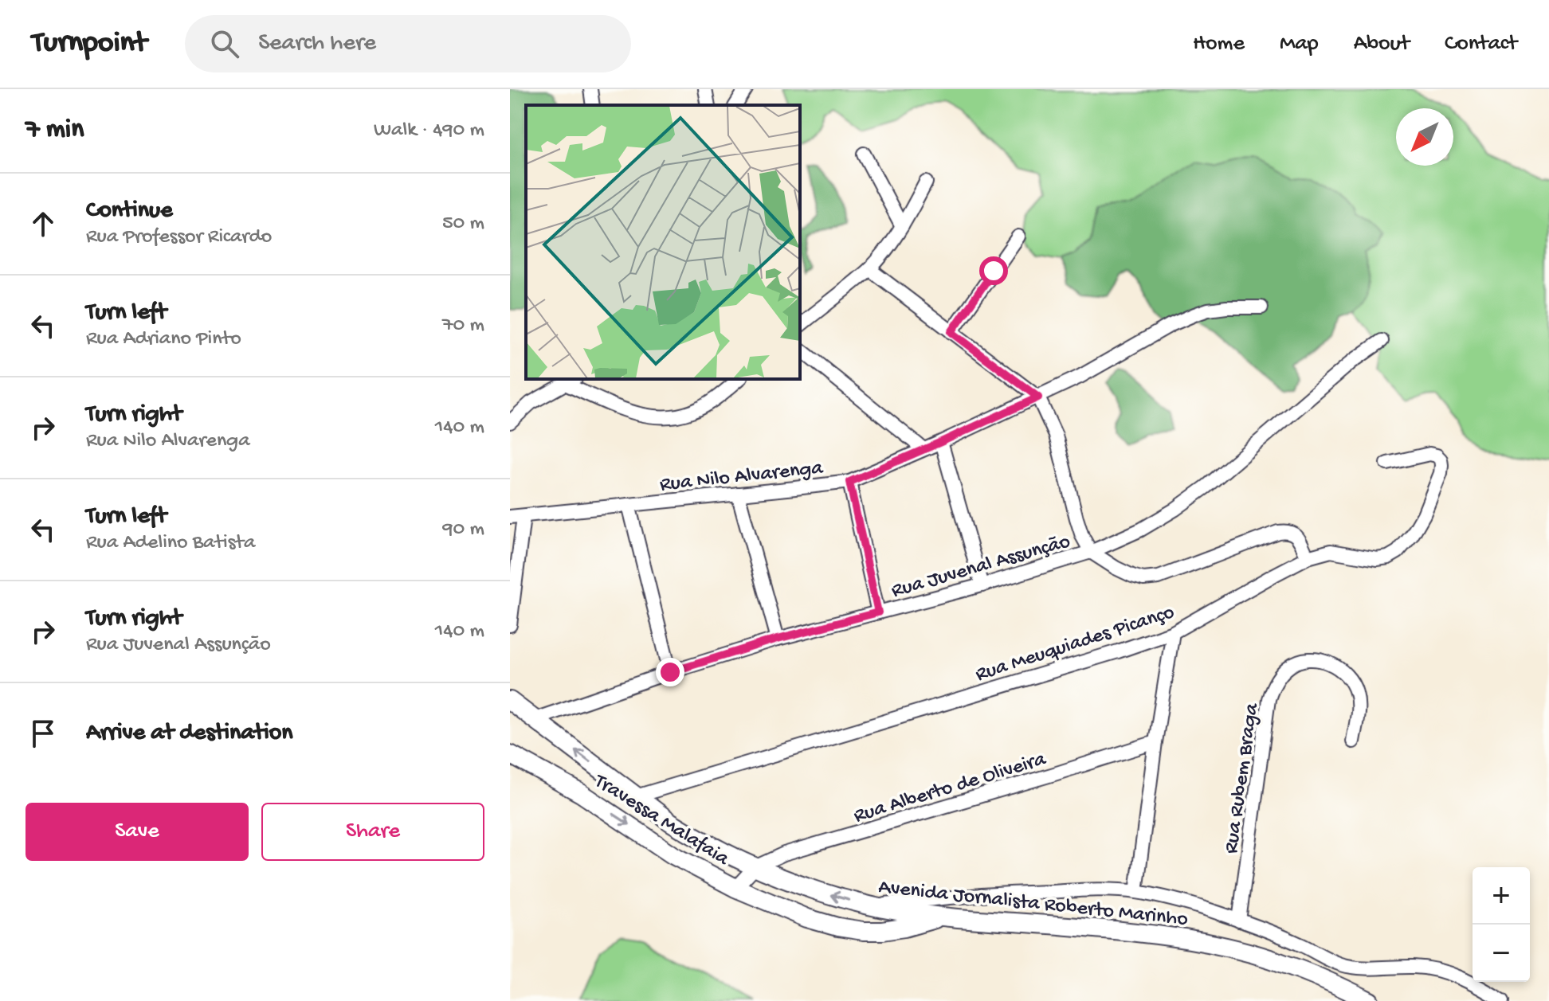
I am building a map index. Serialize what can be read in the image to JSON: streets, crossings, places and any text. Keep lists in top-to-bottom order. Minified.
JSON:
{"streets":{"main road":["Travessa Malafaia","Avenida Jornalista Roberto Marinho"],"street":["Rua Nilo Alvarenga","Rua Juvenal Assunção","Rua Meuquiades Picanço","Rua Rubem Braga","Rua Alberto de Oliveira"]},"crossings":[["Rua Juvenal Assunção","Avenida Jornalista Roberto Marinho"],["Rua Meuquiades Picanço","Avenida Jornalista Roberto Marinho"],["Rua Alberto de Oliveira","Avenida Jornalista Roberto Marinho"],["Travessa Malafaia","Avenida Jornalista Roberto Marinho"]],"one_way":["Travessa Malafaia"],"north":"bottom left","page":{"header":"Turnpoint","search":"Search here","nav":["Home","Map","About","Contact"],"heading":["7 min","Walk · 490 m"],"list":[["Continue","Rua Professor Ricardo","50 m"],["Turn left","Rua Adriano Pinto","70 m"],["Turn right","Rua Nilo Alvarenga","140 m"],["Turn left","Rua Adelino Batista","90 m"],["Turn right","Rua Juvenal Assunção","140 m"],"Arrive at destination"],"buttons":["Save","Share"],"map_buttons":["+","−"]}}
